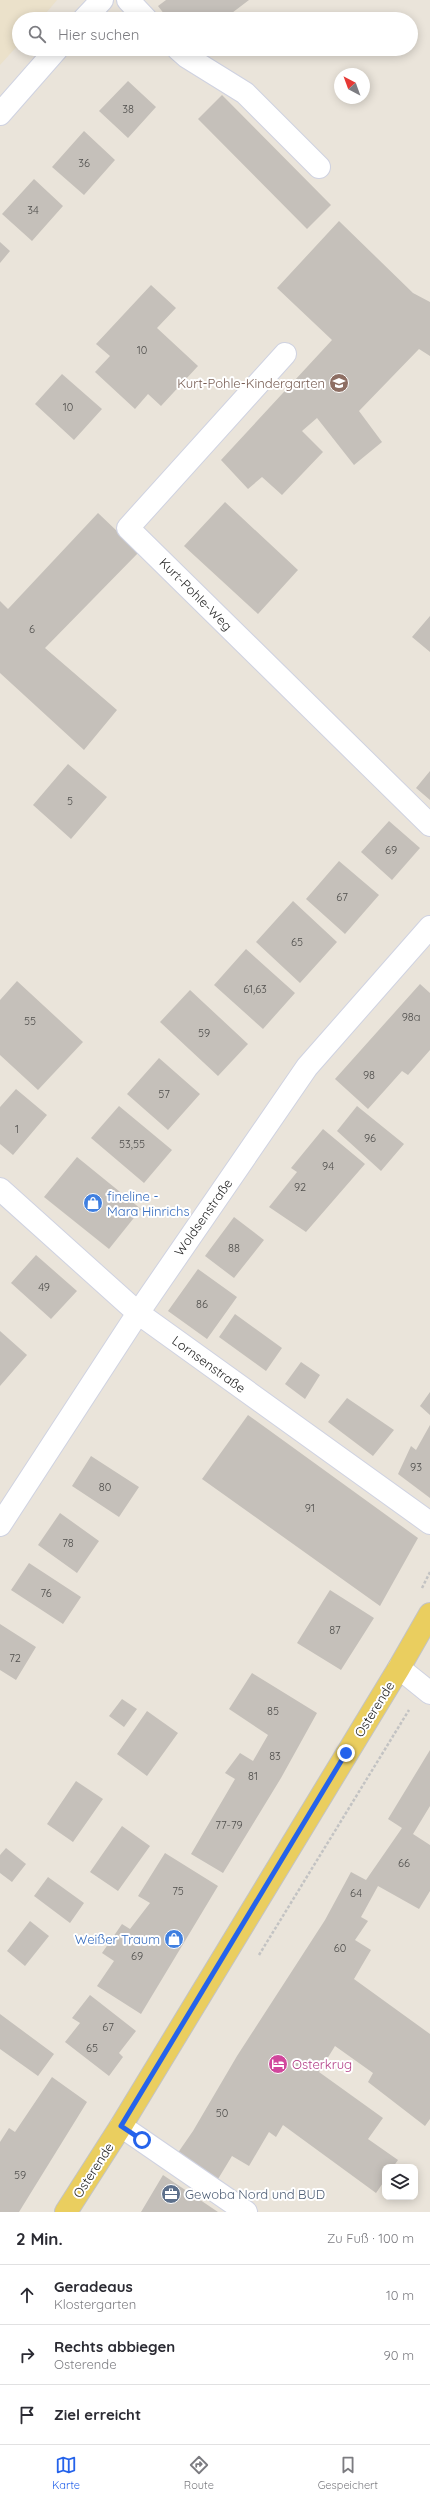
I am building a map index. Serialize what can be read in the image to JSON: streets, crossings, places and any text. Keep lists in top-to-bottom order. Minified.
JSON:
{"streets":{"main road":["Osterende"],"street":["Kurt-Pohle-Weg","Woldsenstraße","Lornsenstraße"]},"crossings":[["Woldsenstraße","Lornsenstraße"]],"places":{"school or university":["Kurt-Pohle-Kindergarten"],"shop":["fineline - Mara Hinrichs","Weißer Traum"],"hotel":["Osterkrug"],"office":["Gewoba Nord und BUD"]},"house_numbers":["38","36","34","10","10","6","5","69","67","65","61,63","98a","55","59","98","57","1","96","53,55","94","92","88","49","86","93","80","91","78","76","87","72","85","83","81","77-79","66","75","64","60","69","67","65","50","59"],"north":"top left","page":{"search":"Hier suchen","heading":["2 Min.","Zu Fuß · 100 m"],"list":[["Geradeaus","Klostergarten","10 m"],["Rechts abbiegen","Osterende","90 m"],"Ziel erreicht"],"nav":["Karte","Route","Gespeichert"]}}
